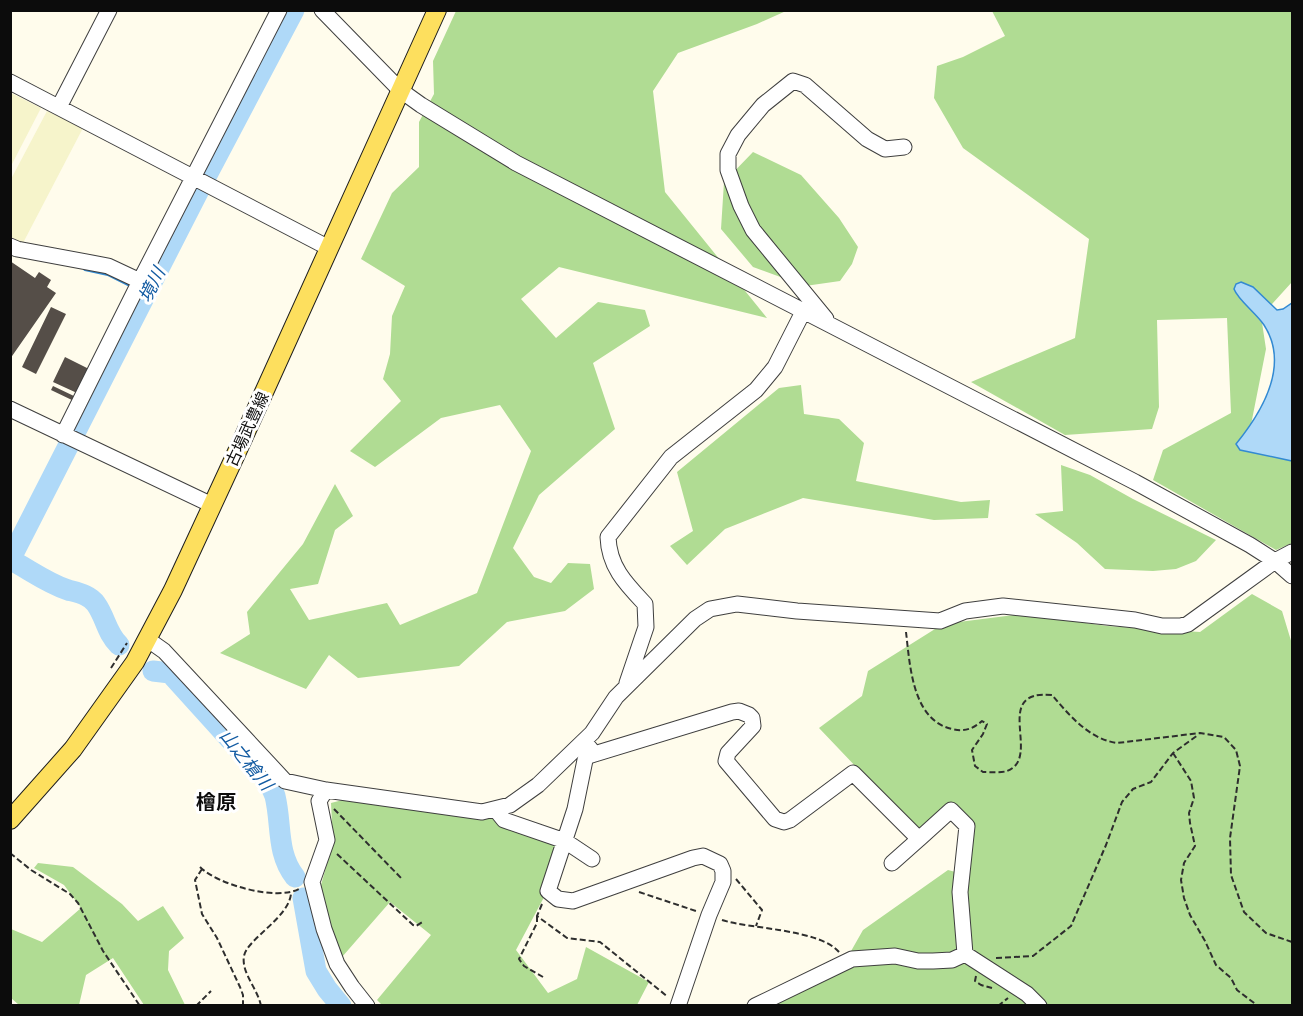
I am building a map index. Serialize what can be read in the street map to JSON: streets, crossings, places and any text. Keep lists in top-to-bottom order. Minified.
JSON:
{"streets":{"main road":["古場武豊線"]},"districts":["檜原"],"water":["境川","山之槍川"]}
